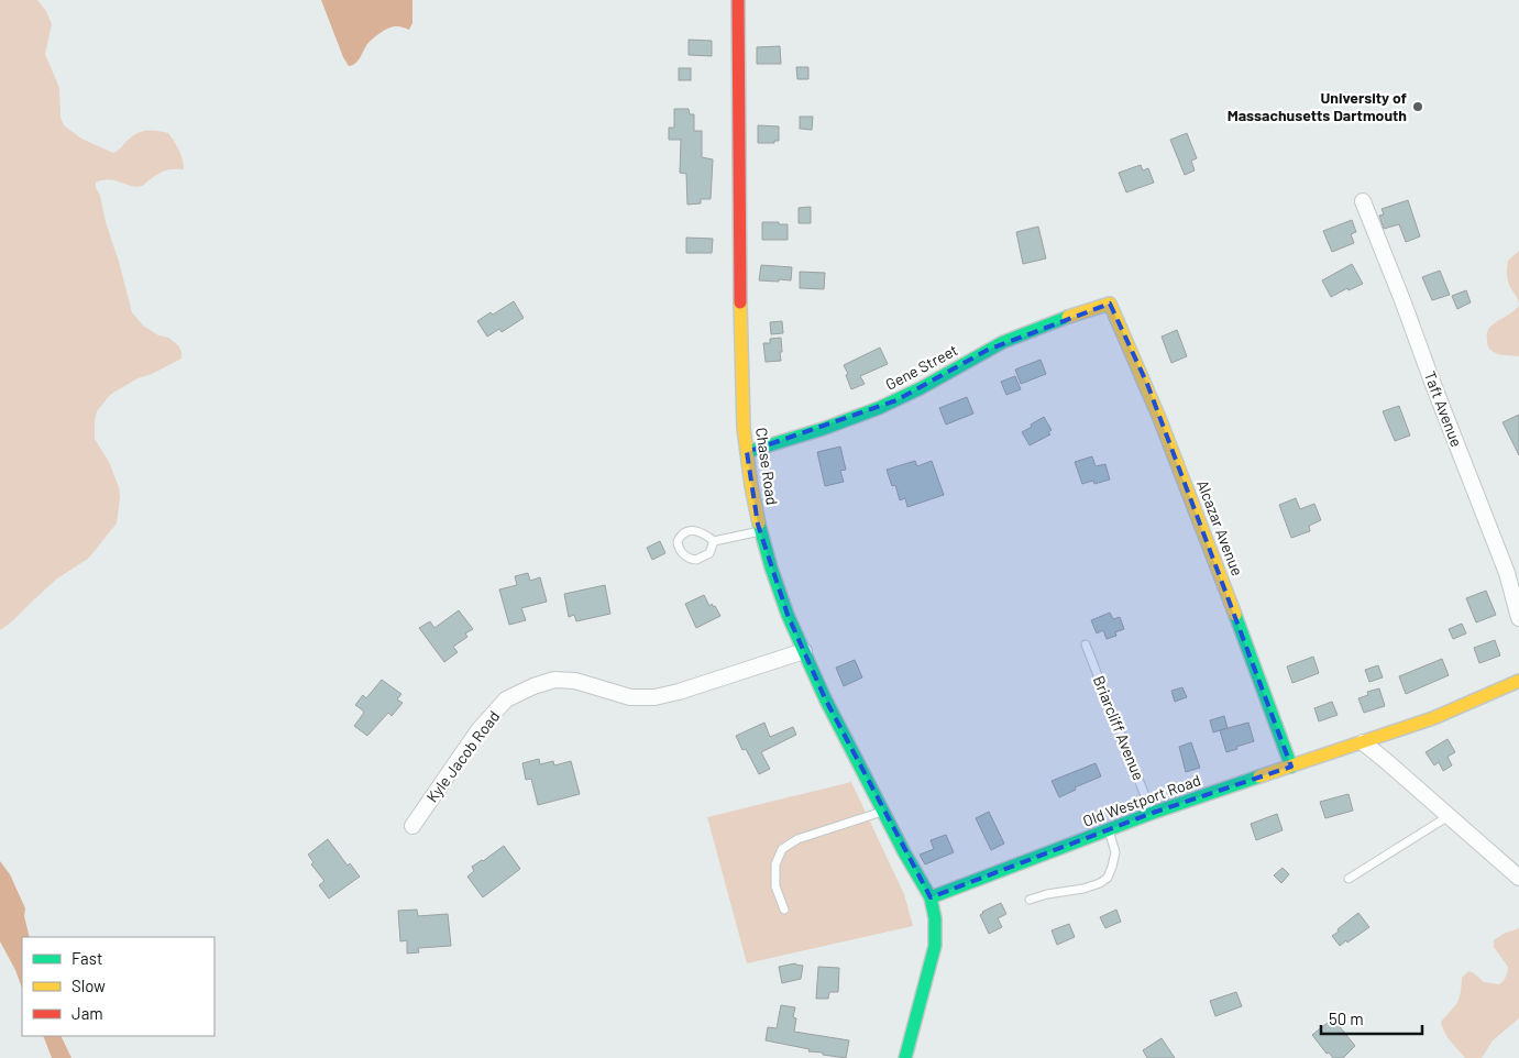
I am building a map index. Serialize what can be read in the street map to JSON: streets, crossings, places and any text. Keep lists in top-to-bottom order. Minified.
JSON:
{"streets":{"street":["Gene Street","Taft Avenue","Chase Road","Alcazar Avenue","Kyle Jacob Road","Old Westport Road"],"lane":["Briarcliff Avenue"]},"crossings":[["Gene Street","Chase Road"],["Gene Street","Alcazar Avenue"],["Chase Road","Kyle Jacob Road"],["Chase Road","Old Westport Road"],["Alcazar Avenue","Old Westport Road"],["Briarcliff Avenue","Old Westport Road"]],"places":["University of Massachusetts Dartmouth"],"legend":["Fast","Slow","Jam"],"scale_bar":"50 m"}
